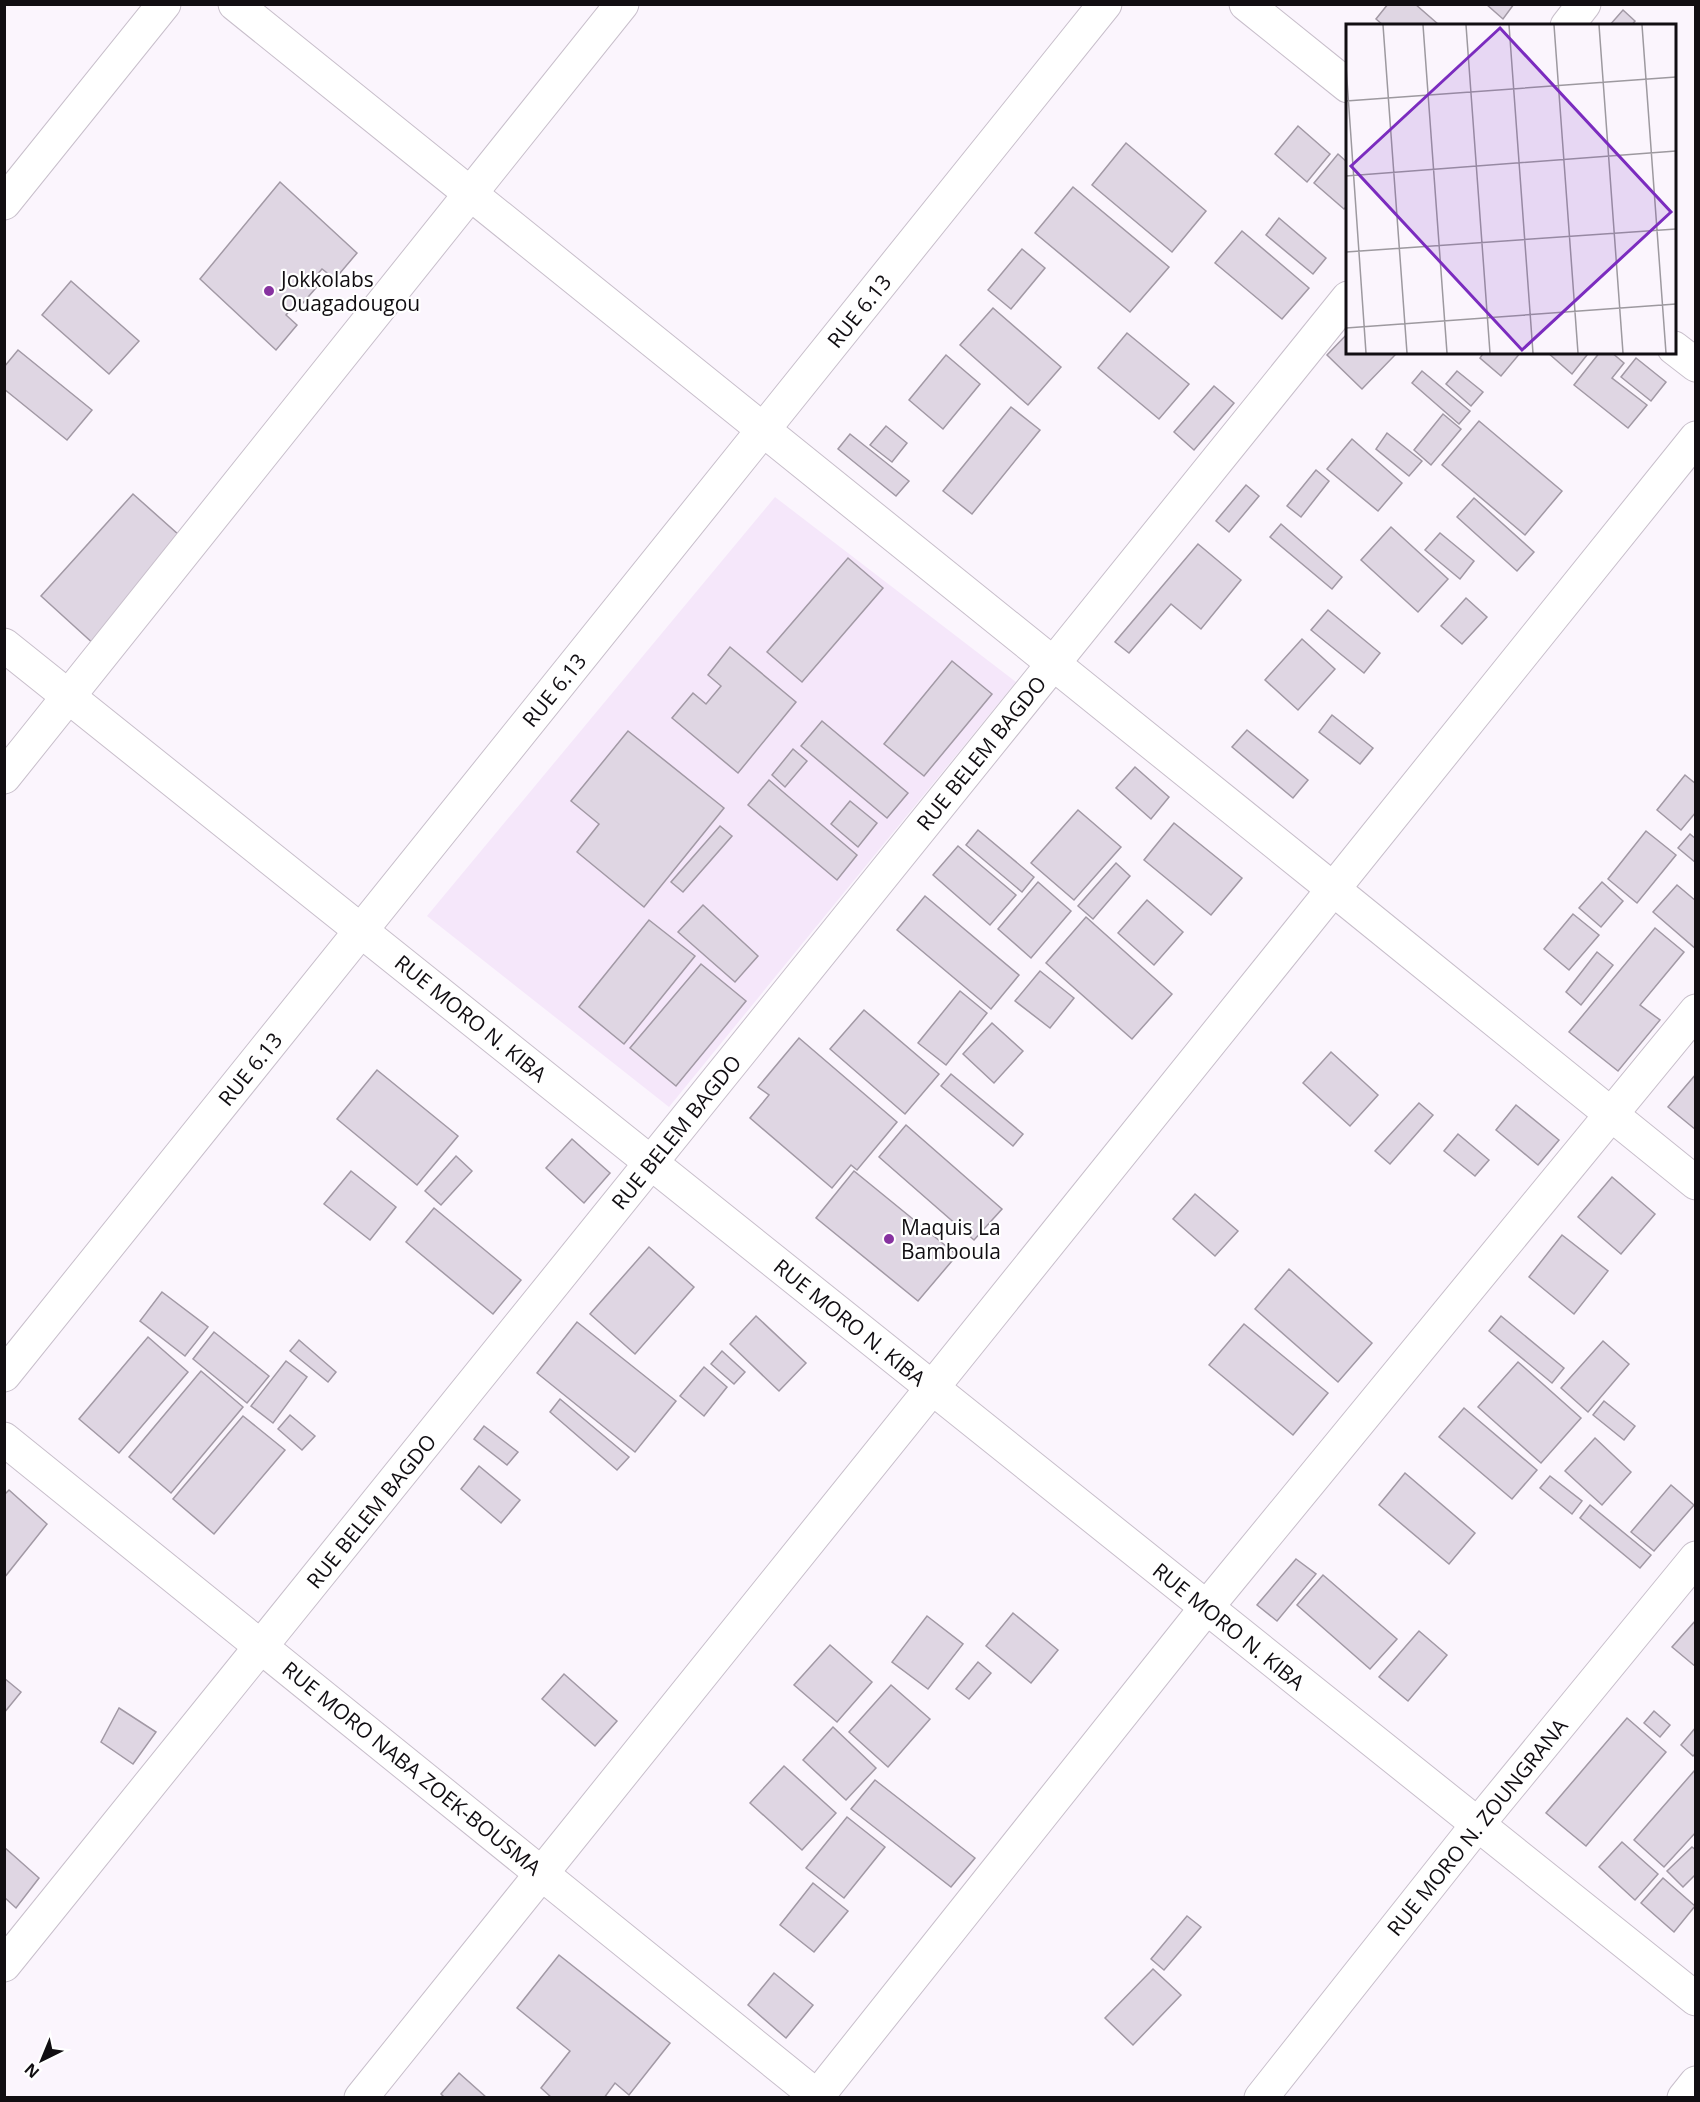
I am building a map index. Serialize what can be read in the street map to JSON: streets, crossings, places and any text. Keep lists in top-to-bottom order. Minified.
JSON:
{"streets":{"street":["RUE 6.13","RUE BELEM BAGDO","RUE MORO N. KIBA","RUE MORO NABA ZOEK-BOUSMA","RUE MORO N. ZOUNGRANA"]},"crossings":[["RUE 6.13","RUE MORO N. KIBA"],["RUE BELEM BAGDO","RUE MORO N. KIBA"],["RUE BELEM BAGDO","RUE MORO NABA ZOEK-BOUSMA"],["RUE MORO N. KIBA","RUE MORO N. ZOUNGRANA"]],"places":["Jokkolabs Ouagadougou","Maquis La Bamboula"],"north":"bottom left"}
